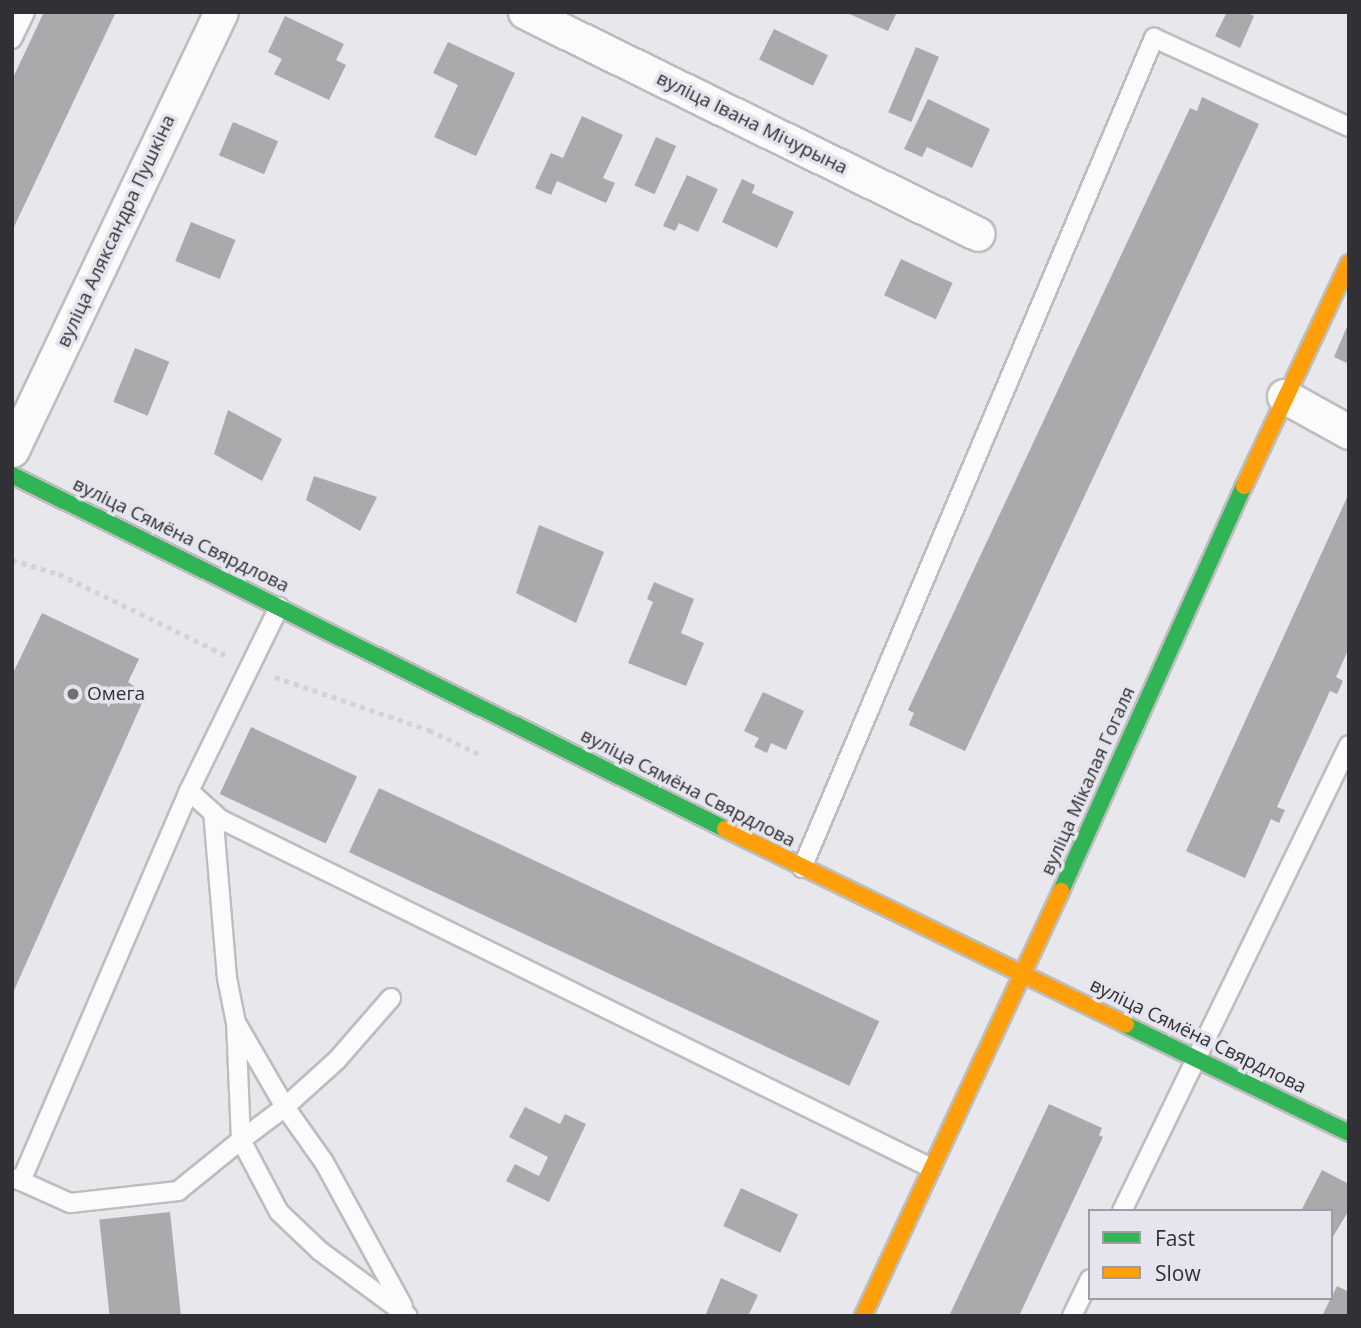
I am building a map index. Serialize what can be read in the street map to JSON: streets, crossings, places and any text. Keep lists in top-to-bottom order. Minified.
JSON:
{"streets":{"street":["вуліца Івана Мічурына","вуліца Аляксандра Пушкіна","вуліца Сямёна Свярдлова","вуліца Мікалая Гогаля"]},"crossings":[["вуліца Сямёна Свярдлова","вуліца Мікалая Гогаля"]],"places":["Омега"],"legend":["Fast","Slow"]}
